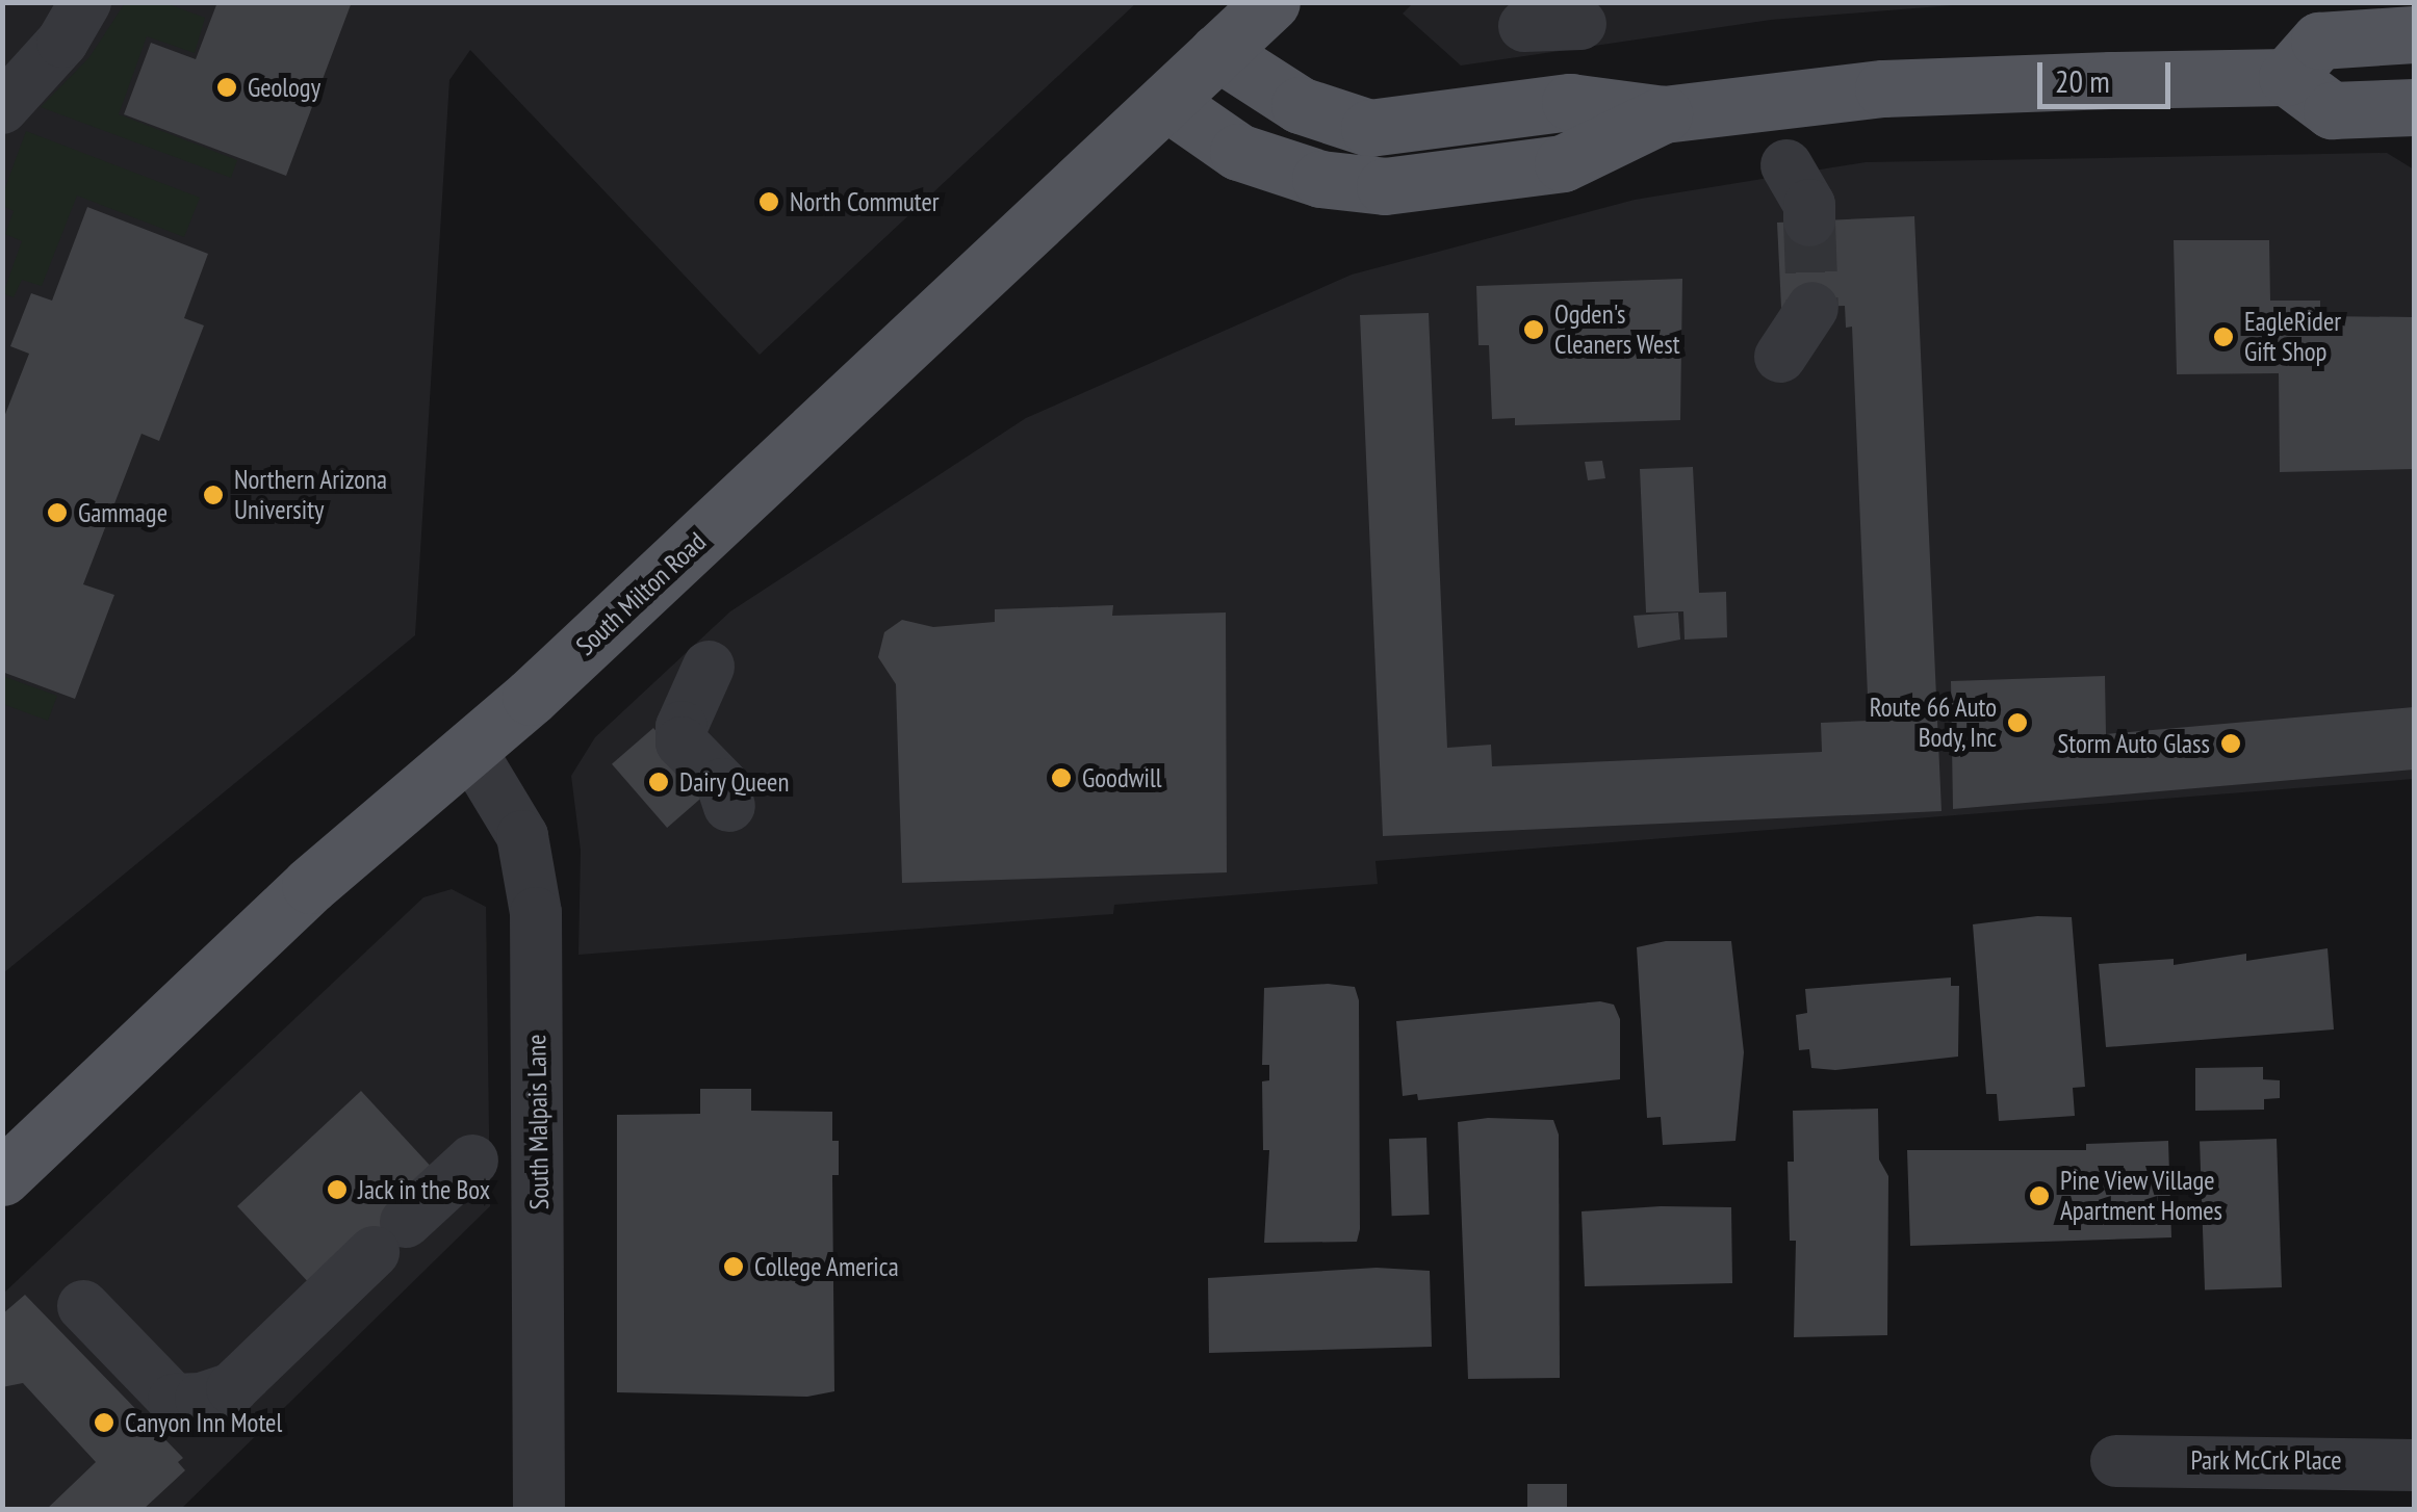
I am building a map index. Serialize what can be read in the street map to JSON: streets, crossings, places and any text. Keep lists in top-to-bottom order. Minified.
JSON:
{"streets":{"main road":["South Milton Road"],"street":["South Malpais Lane","Park McCrk Place"]},"crossings":[["South Milton Road","South Malpais Lane"]],"places":["Geology","North Commuter","Ogden's Cleaners West","EagleRider Gift Shop","Northern Arizona University","Gammage","Route 66 Auto Body, Inc","Storm Auto Glass","Goodwill","Dairy Queen","Jack in the Box","Pine View Village Apartment Homes","College America","Canyon Inn Motel"],"scale_bar":"20 m"}
